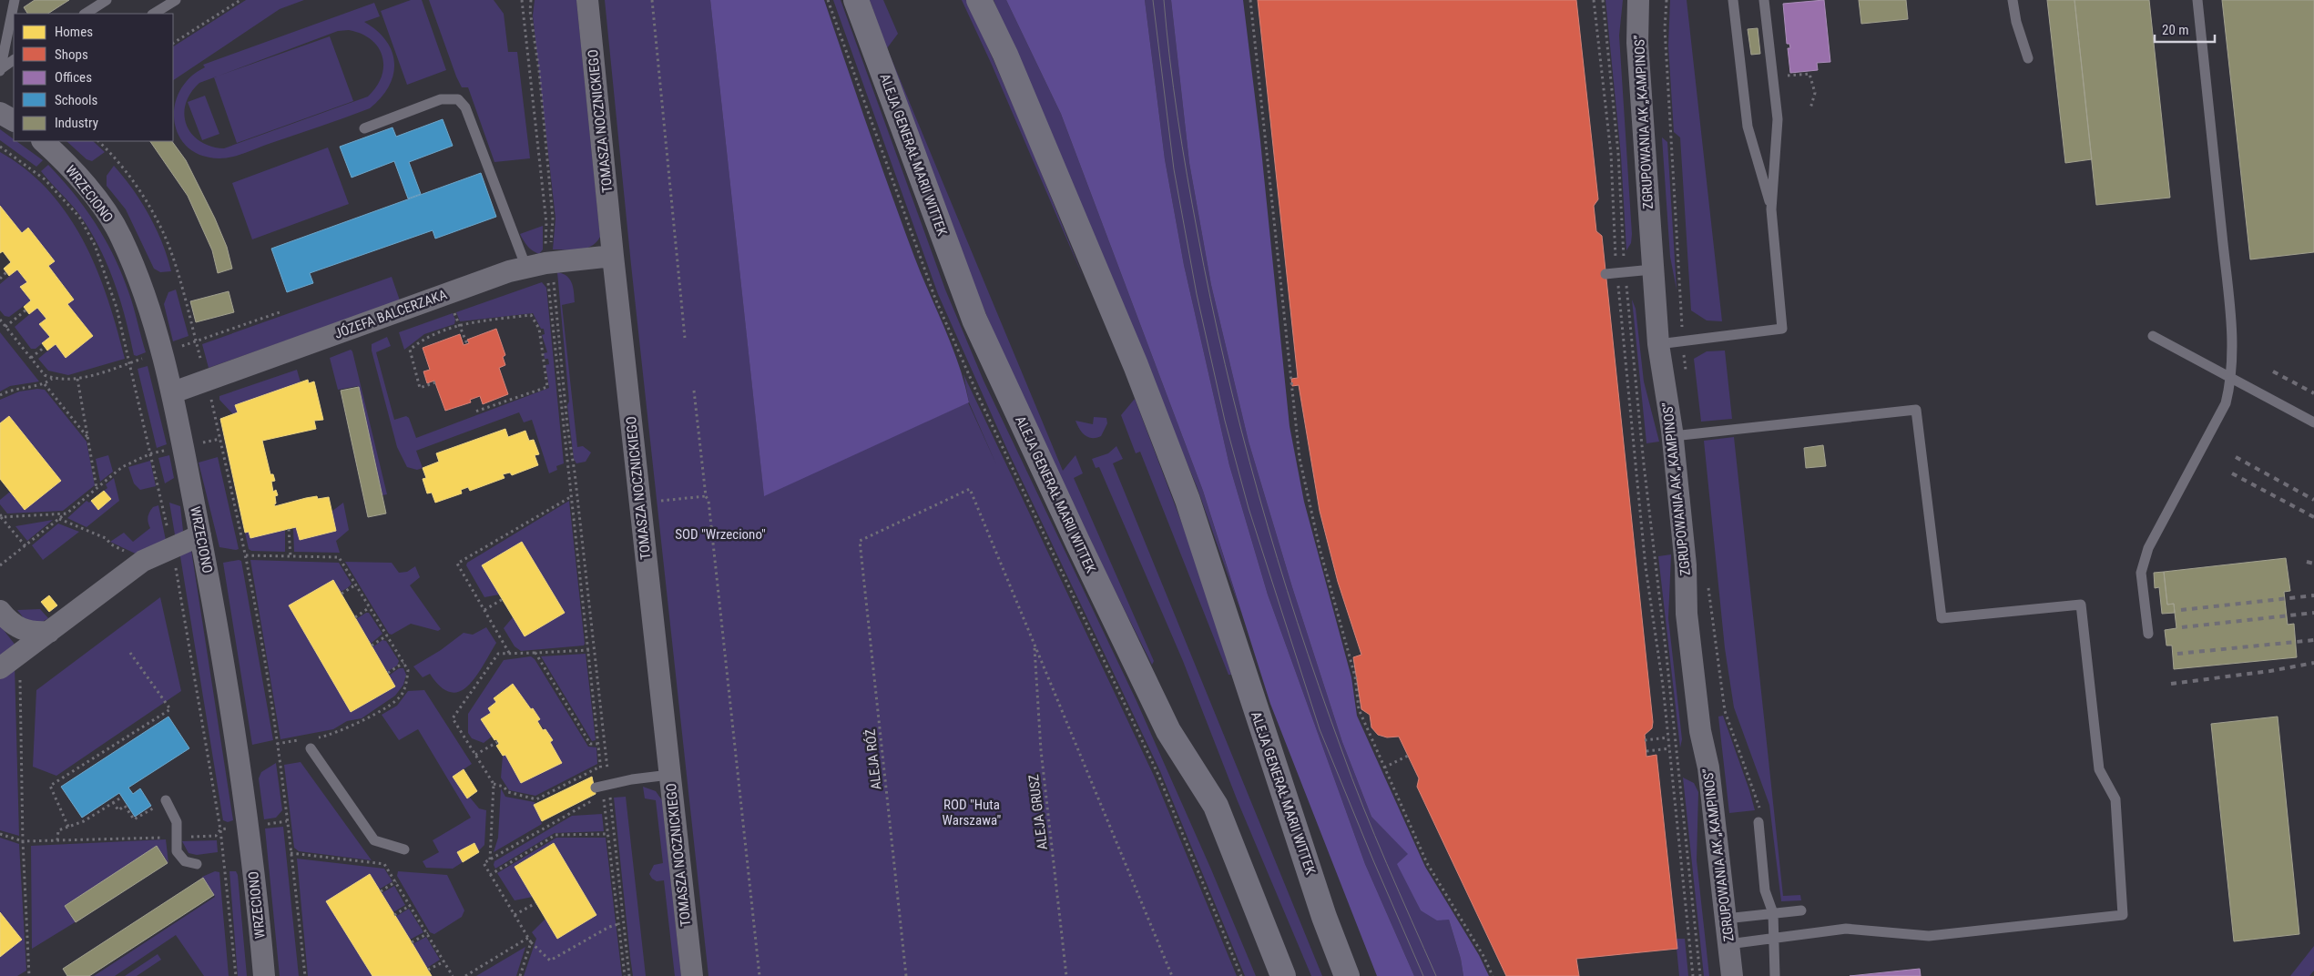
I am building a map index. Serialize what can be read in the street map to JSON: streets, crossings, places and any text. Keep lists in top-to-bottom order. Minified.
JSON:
{"streets":{"main road":["ALEJA GENERAŁ MARII WITTEK"],"street":["TOMASZA NOCZNICKIEGO","ZGRUPOWANIA AK „KAMPINOS”","WRZECIONO","JÓZEFA BALCERZAKA"],"path":["ALEJA RÓŻ","ALEJA GRUSZ"]},"crossings":[["TOMASZA NOCZNICKIEGO","JÓZEFA BALCERZAKA"],["WRZECIONO","JÓZEFA BALCERZAKA"],["ALEJA RÓŻ","ALEJA GRUSZ"]],"parks":["SOD \"Wrzeciono\"","ROD \"Huta Warszawa\""],"legend":["Homes","Shops","Offices","Schools","Industry"],"scale_bar":"20 m"}
